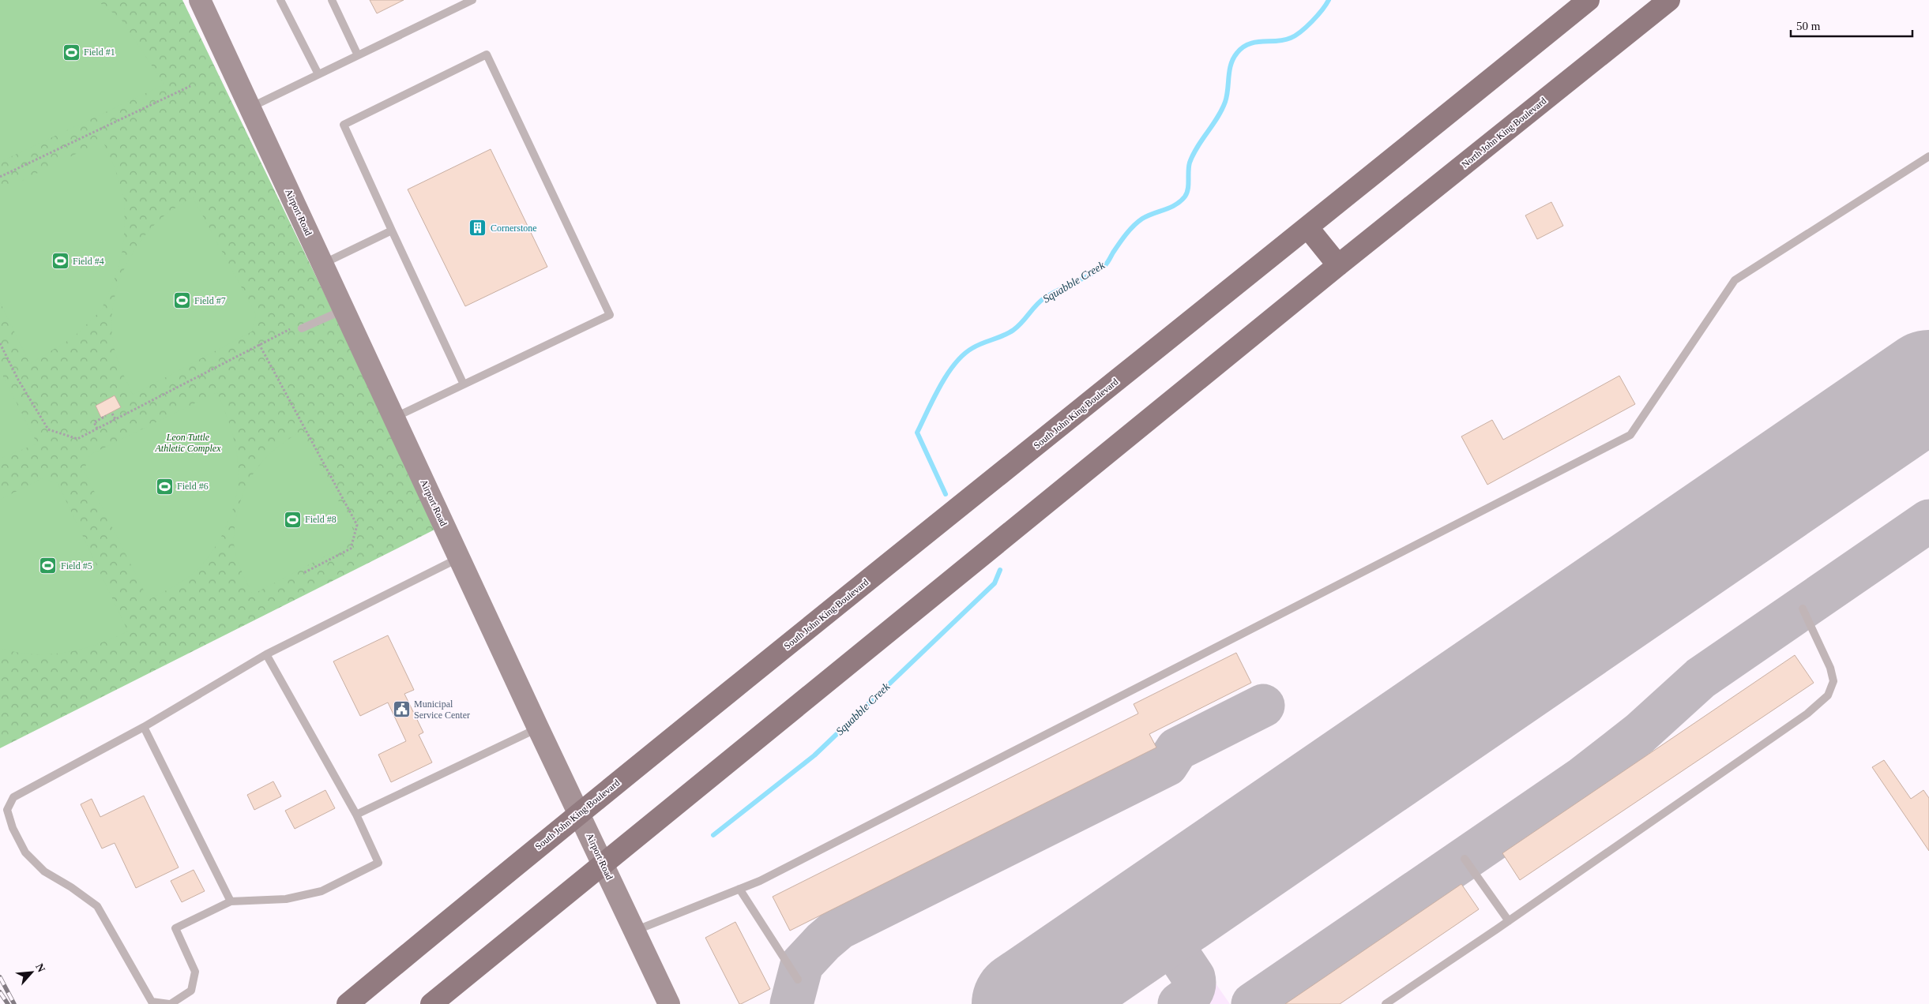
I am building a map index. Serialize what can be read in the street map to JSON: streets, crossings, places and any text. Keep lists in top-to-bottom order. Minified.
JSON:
{"streets":{"main road":["North John King Boulevard","South John King Boulevard"],"street":["Airport Road"]},"crossings":[["Airport Road","South John King Boulevard"]],"water":["Squabble Creek"],"parks":["Leon Tuttle Athletic Complex"],"places":{"sports":["Field #1","Field #4","Field #7","Field #6","Field #8","Field #5"],"building":["Cornerstone"],"public building":["Municipal Service Center"]},"scale_bar":"50 m","north":"top right"}
